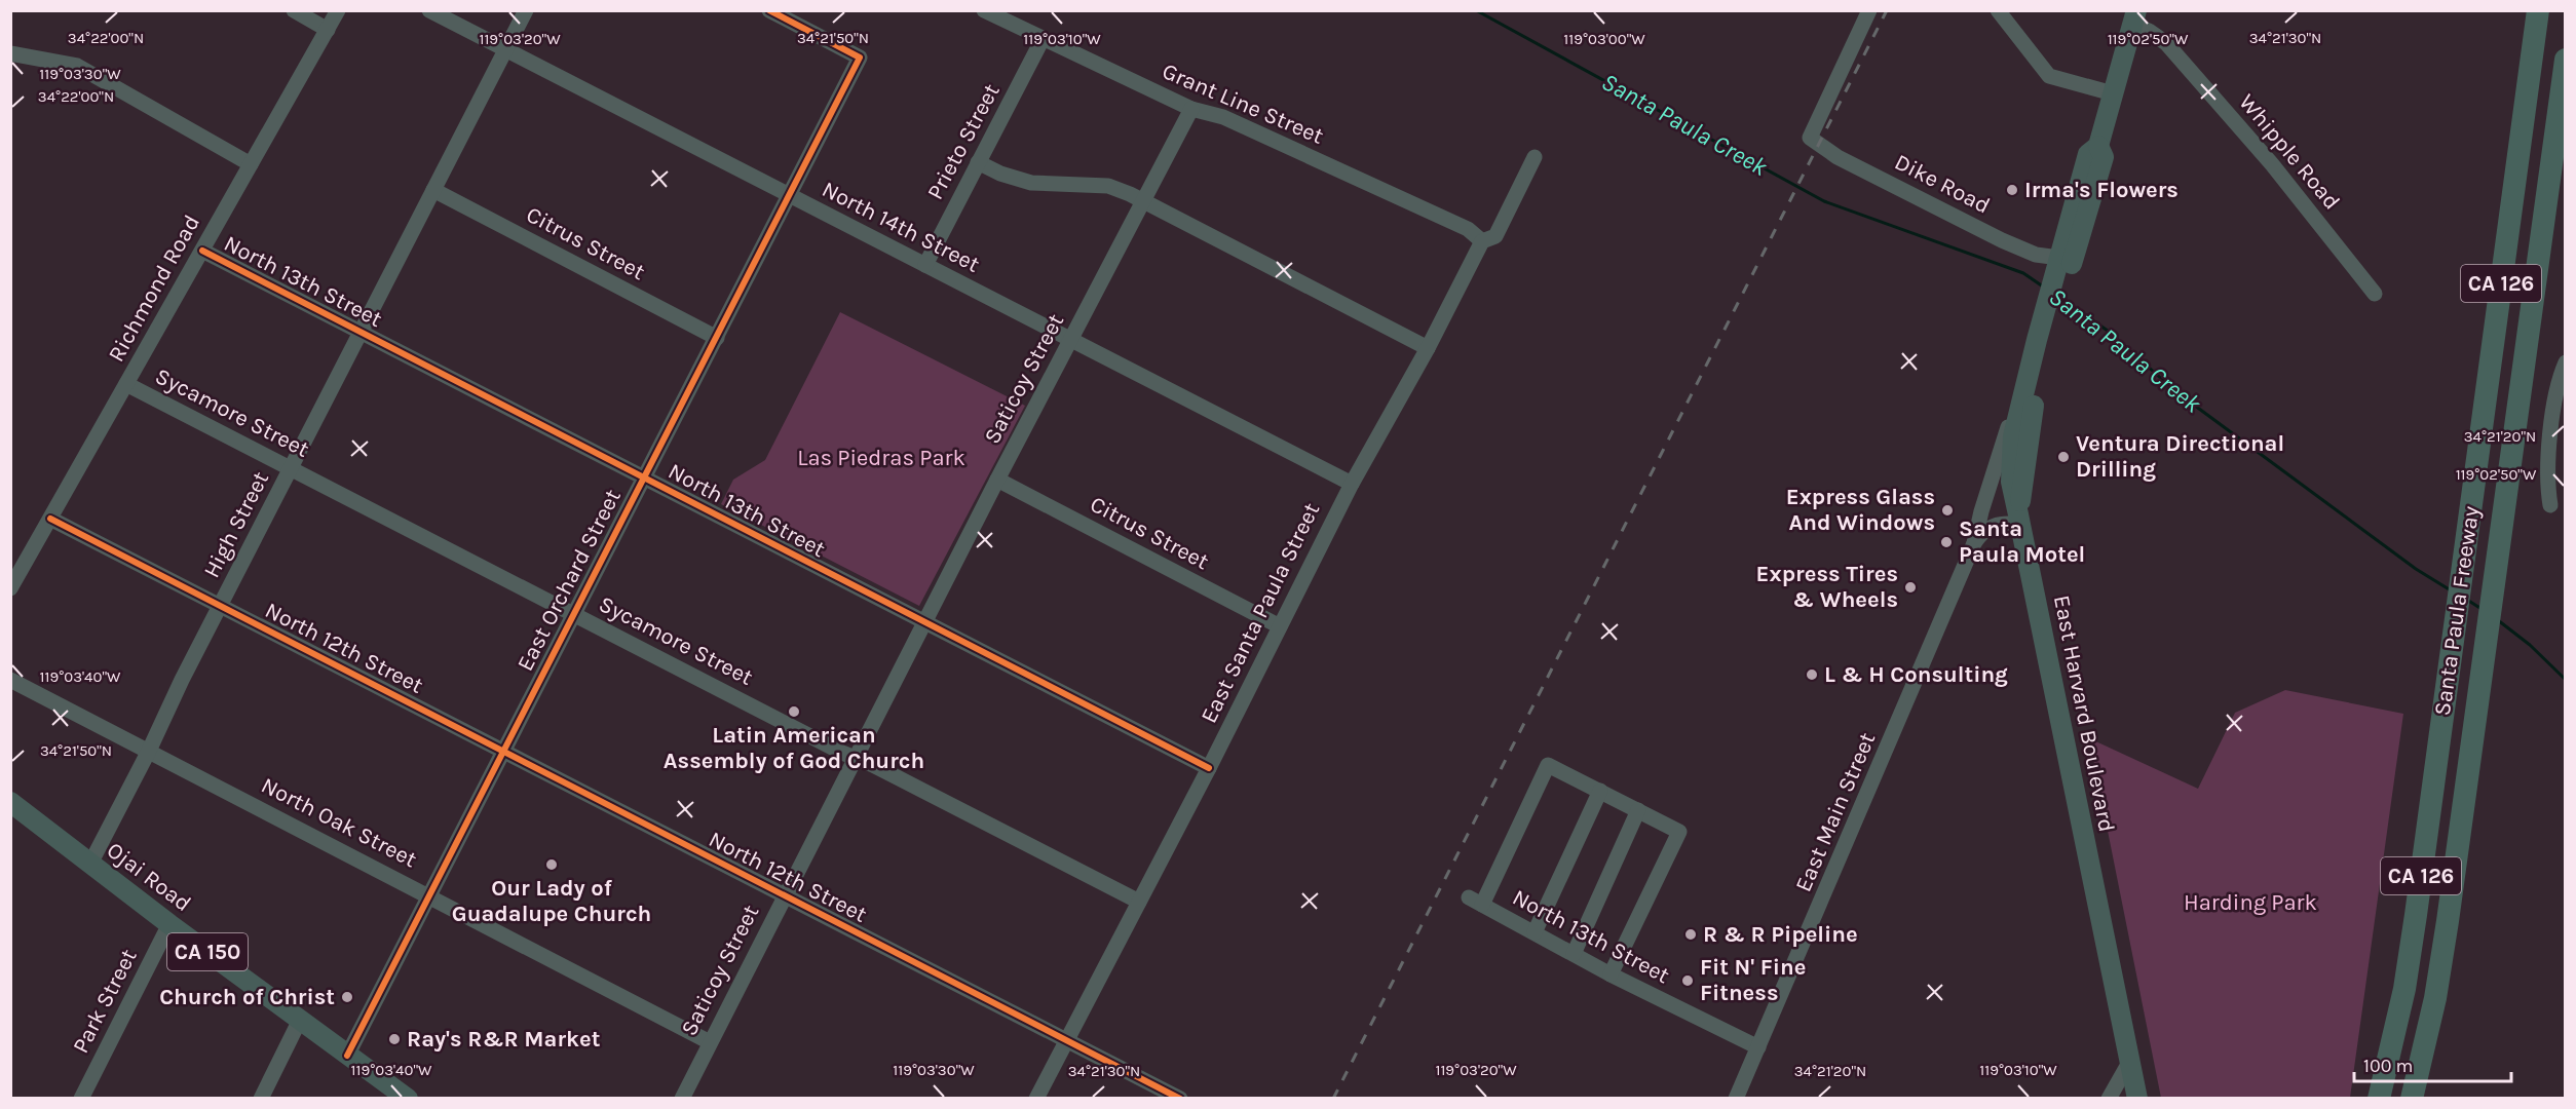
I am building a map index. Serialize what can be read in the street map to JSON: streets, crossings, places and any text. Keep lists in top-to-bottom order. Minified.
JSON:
{"streets":{"highway":["CA 126","Santa Paula Freeway"],"main road":["East Harvard Boulevard","Ojai Road","CA 150"],"street":["Grant Line Street","Prieto Street","Whipple Road","Dike Road","North 14th Street","Citrus Street","North 13th Street","Richmond Road","Saticoy Street","Sycamore Street","High Street","East Orchard Street","East Santa Paula Street","North 12th Street","East Main Street","North Oak Street","Park Street"]},"crossings":[["Grant Line Street","Prieto Street"],["Grant Line Street","Saticoy Street"],["Grant Line Street","East Santa Paula Street"],["Prieto Street","North 14th Street"],["Whipple Road","East Harvard Boulevard"],["Dike Road","East Harvard Boulevard"],["North 14th Street","Saticoy Street"],["North 14th Street","High Street"],["North 14th Street","East Orchard Street"],["North 14th Street","East Santa Paula Street"],["Citrus Street","Saticoy Street"],["Citrus Street","High Street"],["Citrus Street","East Orchard Street"],["Citrus Street","East Santa Paula Street"],["North 13th Street","Richmond Road"],["North 13th Street","Saticoy Street"],["North 13th Street","High Street"],["North 13th Street","East Orchard Street"],["North 13th Street","East Santa Paula Street"],["North 13th Street","East Main Street"],["Richmond Road","Sycamore Street"],["Richmond Road","North 12th Street"],["Saticoy Street","Sycamore Street"],["Saticoy Street","North 12th Street"],["Saticoy Street","North Oak Street"],["Sycamore Street","High Street"],["Sycamore Street","East Orchard Street"],["Sycamore Street","East Santa Paula Street"],["High Street","North 12th Street"],["High Street","North Oak Street"],["High Street","Ojai Road"],["East Orchard Street","North 12th Street"],["East Orchard Street","North Oak Street"],["East Orchard Street","Ojai Road"],["East Santa Paula Street","North 12th Street"],["East Harvard Boulevard","East Main Street"],["Ojai Road","Park Street"]],"water":["Santa Paula Creek"],"parks":["Las Piedras Park","Harding Park"],"places":["Irma's Flowers","Ventura Directional Drilling","Express Glass And Windows","Santa Paula Motel","Express Tires & Wheels","L & H Consulting","Latin American Assembly of God Church","Our Lady of Guadalupe Church","R & R Pipeline","Fit N' Fine Fitness","Church of Christ","Ray's R&R Market"],"scale_bar":"100 m","coordinates":["34°22'00\"N","34°21'50\"N","34°21'30\"N","119°03'20\"W","119°03'10\"W","119°03'00\"W","119°02'50\"W","119°03'30\"W","34°21'20\"N","119°03'40\"W"]}
